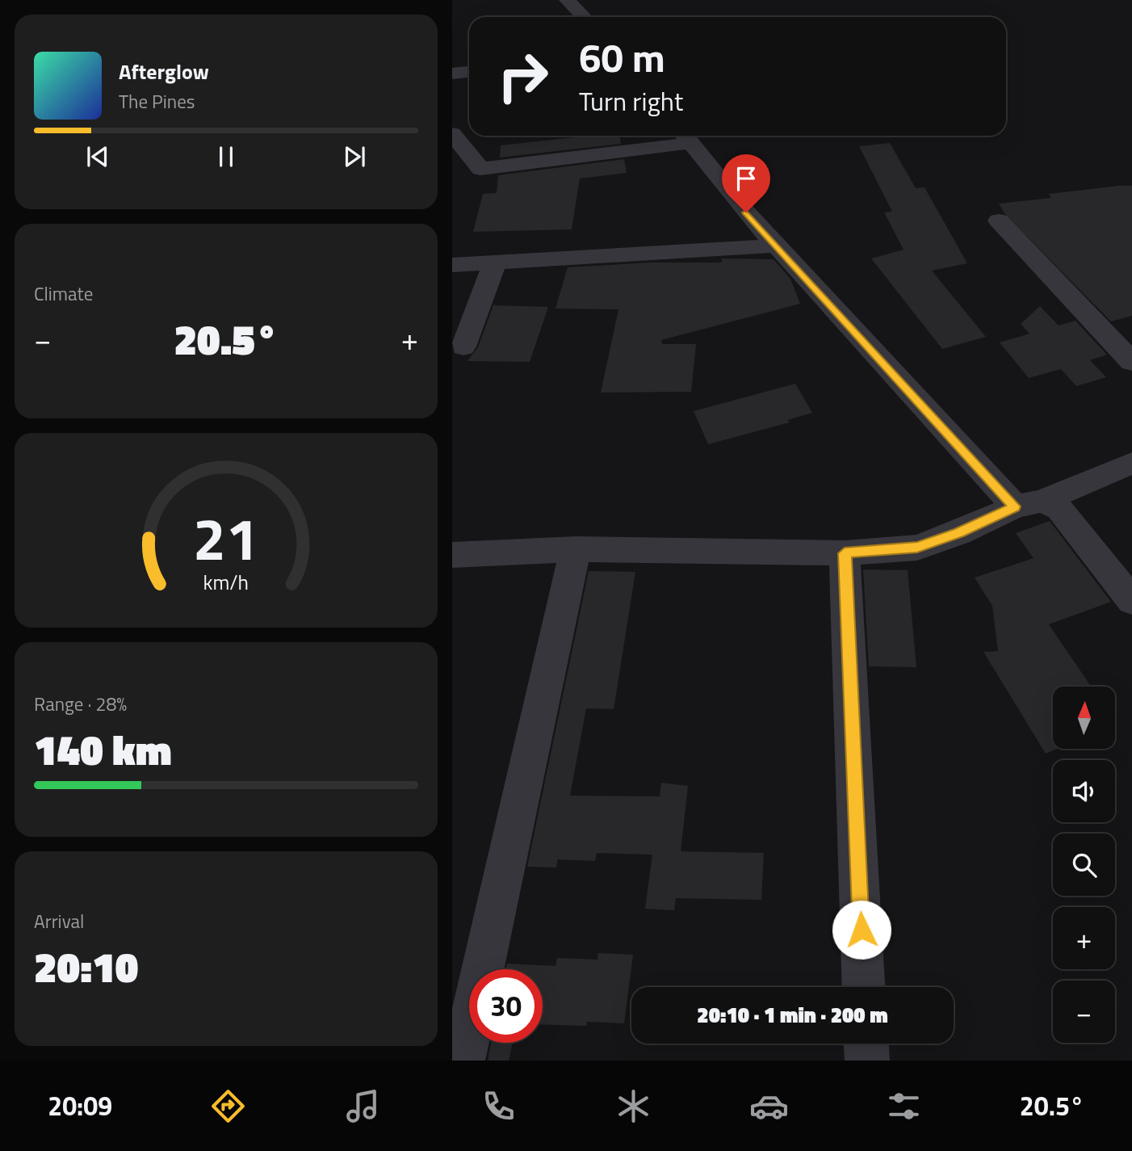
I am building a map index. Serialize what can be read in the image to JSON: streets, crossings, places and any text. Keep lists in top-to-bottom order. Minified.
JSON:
{"north":"top","page":{"turn":["60 m","Turn right"],"song":["Afterglow","The Pines"],"tile":["Climate",["Range · 28%","140 km"],["Arrival","20:10"]],"heat":["−","20.5°","+"],"map_buttons":["+","−"],"limit":"30","trip":"20:10 · 1 min · 200 m","tabs":["20:09","20.5°"],"gauge":["21","km/h"]}}
